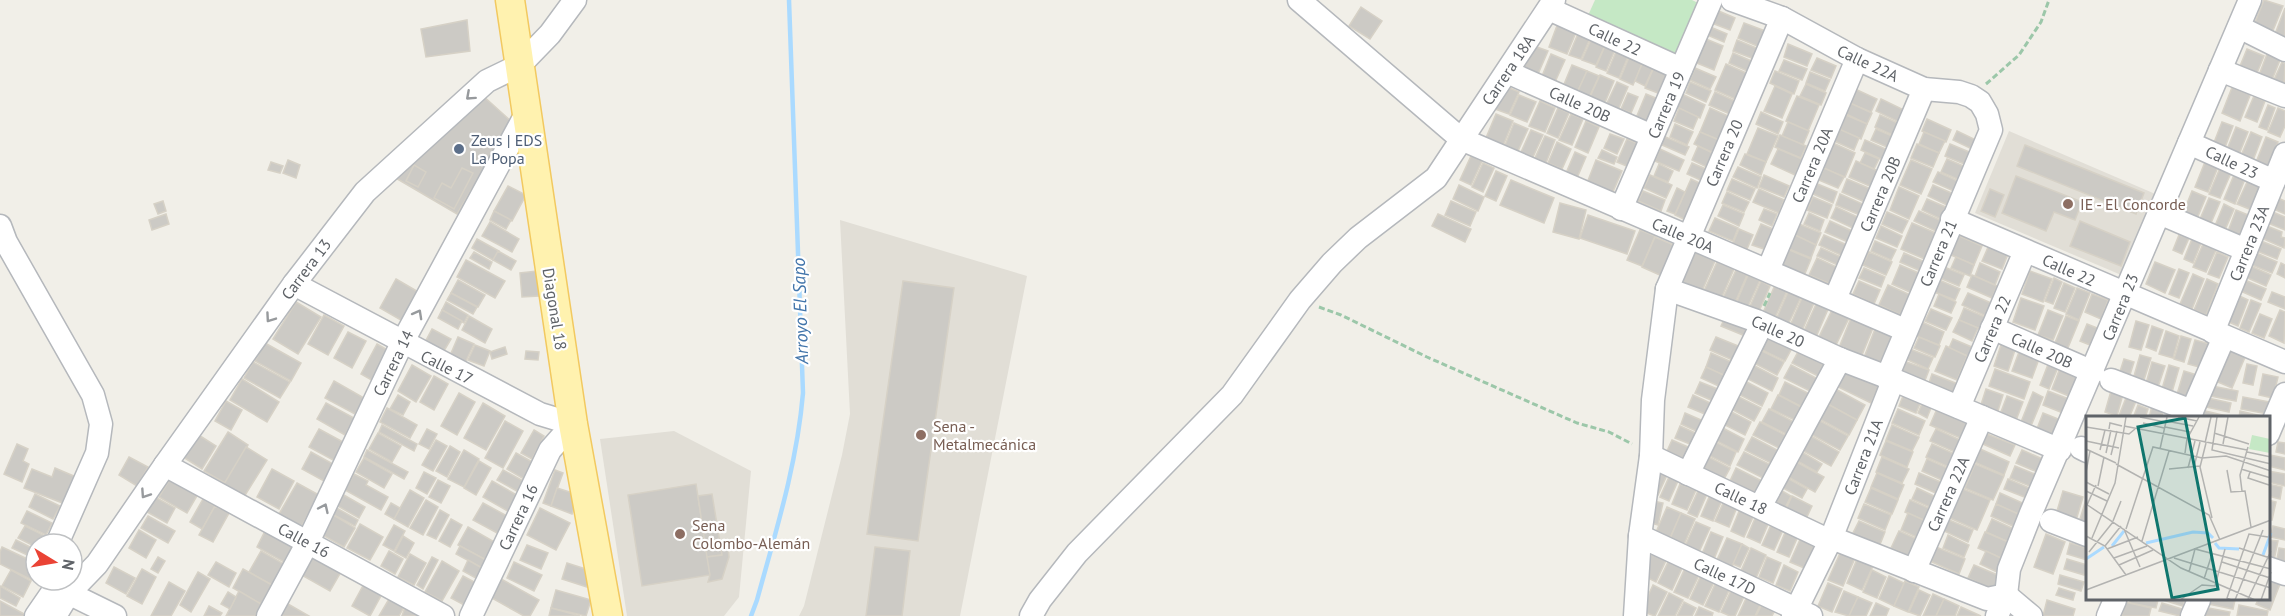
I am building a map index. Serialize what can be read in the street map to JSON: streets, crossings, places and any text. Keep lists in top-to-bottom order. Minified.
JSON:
{"streets":{"main road":["Diagonal 18"],"street":["Calle 22","Calle 22A","Carrera 18A","Calle 20B","Carrera 19","Carrera 20","Calle 23","Carrera 20A","Carrera 20B","Calle 20A","Carrera 23A","Carrera 21","Carrera 13","Carrera 23","Carrera 22","Calle 20","Carrera 14","Calle 17","Carrera 21A","Carrera 22A","Calle 18","Carrera 16","Calle 16","Calle 17D"]},"crossings":[["Calle 22","Carrera 18A"],["Calle 22","Carrera 19"],["Calle 22","Carrera 23A"],["Calle 22","Carrera 21"],["Calle 22","Carrera 23"],["Calle 22","Carrera 22"],["Calle 22A","Carrera 20"],["Calle 22A","Carrera 20A"],["Calle 22A","Carrera 20B"],["Calle 22A","Carrera 21"],["Carrera 18A","Calle 20B"],["Carrera 18A","Calle 20A"],["Calle 20B","Carrera 19"],["Calle 20B","Carrera 23A"],["Calle 20B","Carrera 23"],["Calle 20B","Carrera 22"],["Carrera 19","Calle 20A"],["Carrera 20","Calle 20A"],["Carrera 20","Calle 20"],["Carrera 20","Calle 18"],["Carrera 20","Calle 17D"],["Calle 23","Carrera 23A"],["Calle 23","Carrera 23"],["Carrera 20A","Calle 20A"],["Carrera 20B","Calle 20A"],["Calle 20A","Carrera 21"],["Carrera 21","Calle 20"],["Carrera 21","Carrera 21A"],["Carrera 13","Diagonal 18"],["Carrera 13","Calle 17"],["Carrera 13","Calle 16"],["Carrera 23","Calle 18"],["Diagonal 18","Carrera 14"],["Diagonal 18","Calle 17"],["Diagonal 18","Carrera 16"],["Calle 20","Carrera 21A"],["Carrera 14","Calle 17"],["Carrera 14","Calle 16"],["Calle 17","Carrera 16"],["Carrera 21A","Calle 18"],["Carrera 22A","Calle 18"]],"one_way":["Carrera 13","Carrera 14"],"water":["Arroyo El Sapo"],"places":["Zeus | EDS La Popa","IE - El Concorde","Sena - Metalmecánica","Sena Colombo-Alemán"],"north":"right"}
